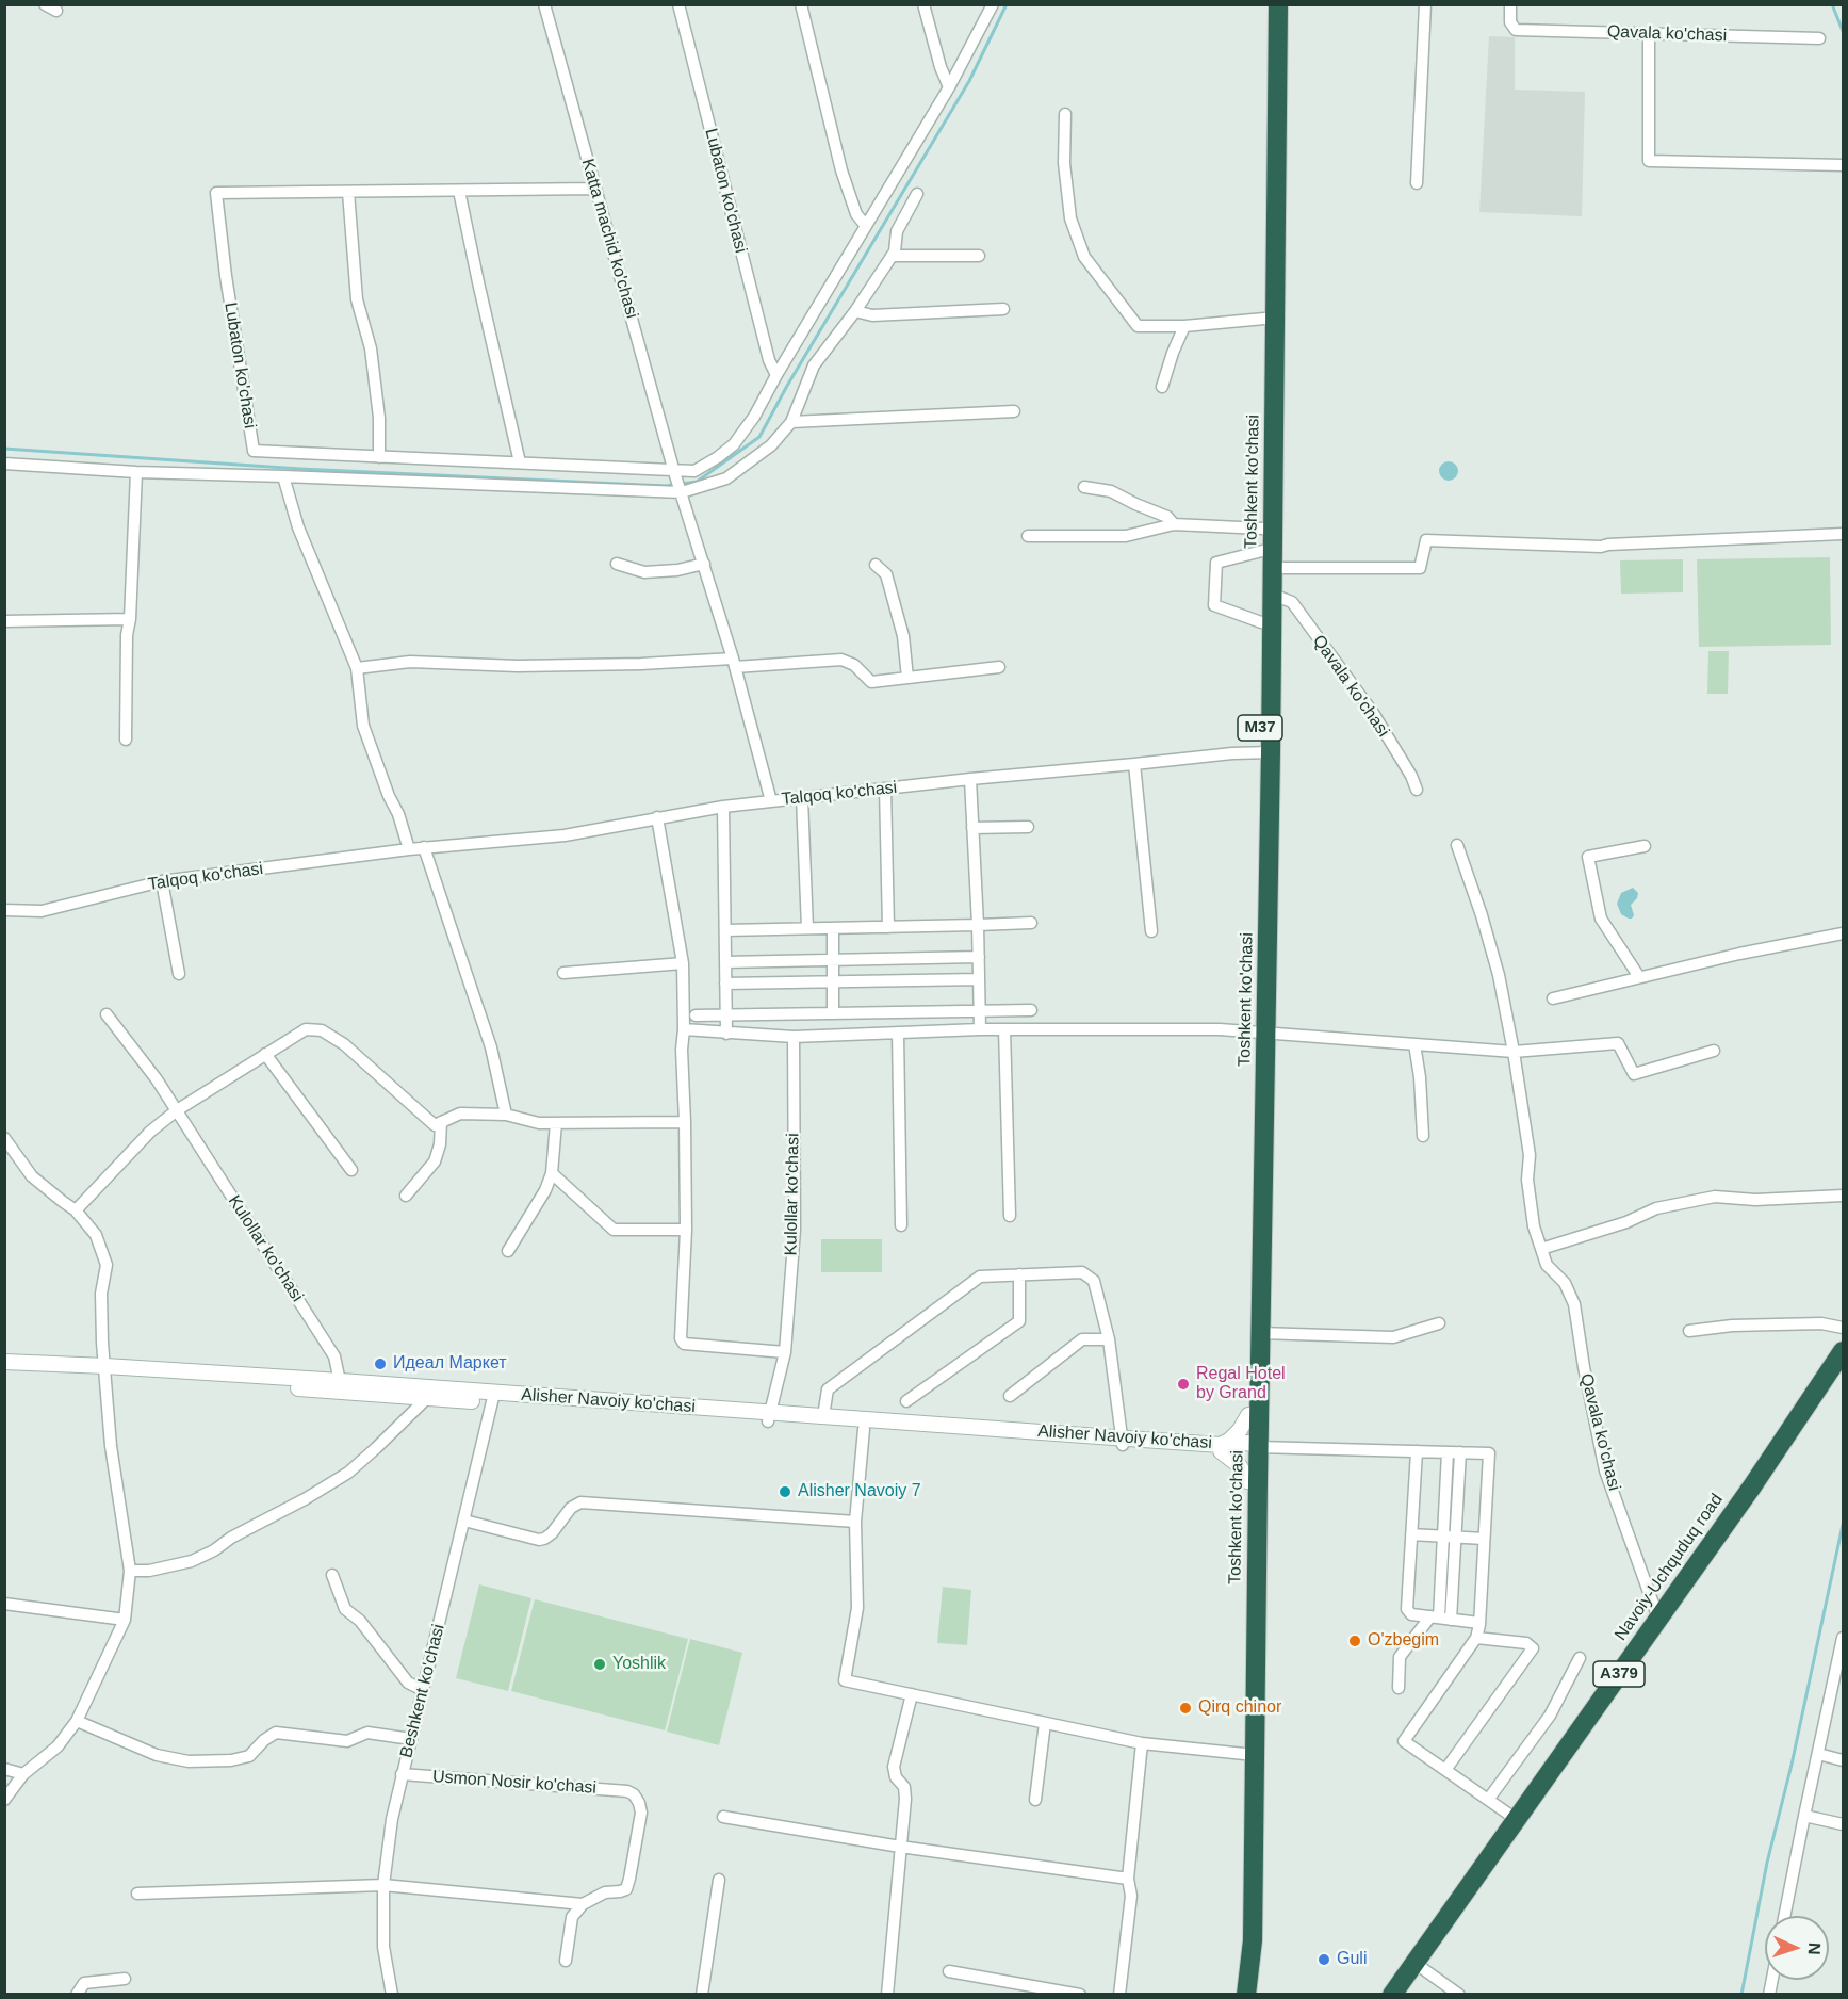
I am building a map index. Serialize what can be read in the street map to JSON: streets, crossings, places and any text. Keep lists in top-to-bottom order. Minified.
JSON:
{"streets":{"highway":["Toshkent ko'chasi","M37","Navoiy-Uchquduq road","A379"],"main road":["Alisher Navoiy ko'chasi"],"street":["Qavala ko'chasi","Lubaton ko'chasi","Katta machid ko'chasi","Talqoq ko'chasi","Kulollar ko'chasi","Beshkent ko'chasi","Usmon Nosir ko'chasi"]},"crossings":[["Qavala ko'chasi","Toshkent ko'chasi"],["Qavala ko'chasi","Navoiy-Uchquduq road"],["Lubaton ko'chasi","Katta machid ko'chasi"],["Katta machid ko'chasi","Talqoq ko'chasi"],["Toshkent ko'chasi","Talqoq ko'chasi"],["Toshkent ko'chasi","Alisher Navoiy ko'chasi"],["Kulollar ko'chasi","Alisher Navoiy ko'chasi"],["Alisher Navoiy ko'chasi","Beshkent ko'chasi"],["Beshkent ko'chasi","Usmon Nosir ko'chasi"]],"places":["Идеал Маркет","Regal Hotel by Grand","Alisher Navoiy 7","O'zbegim","Yoshlik","Qirq chinor","Guli"],"north":"right"}
